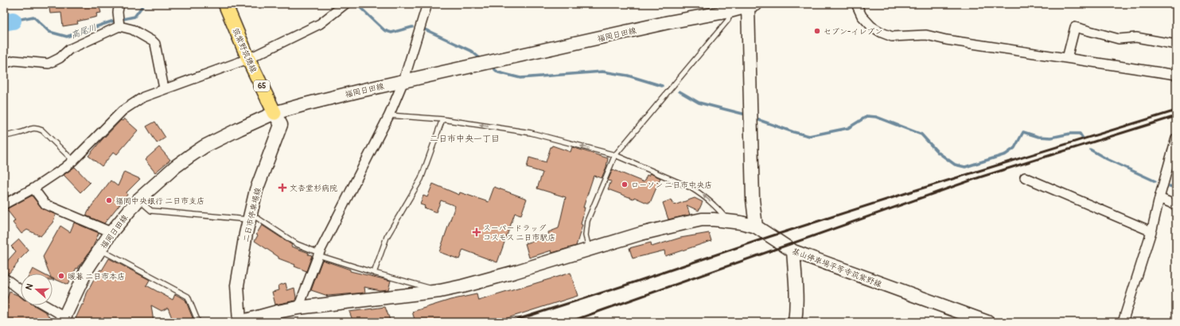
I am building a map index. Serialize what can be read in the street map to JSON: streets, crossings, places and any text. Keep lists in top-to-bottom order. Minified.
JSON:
{"streets":{"main road":["福岡日田線","筑紫野筑穂線","65","二日市停車場線","基山停車場平等寺筑紫野線"]},"crossings":[["福岡日田線","筑紫野筑穂線"],["福岡日田線","二日市停車場線"],["筑紫野筑穂線","二日市停車場線"],["二日市停車場線","基山停車場平等寺筑紫野線"]],"districts":["二日市中央一丁目"],"water":["高尾川"],"places":{"other":["セブン-イレブン","ローソン 二日市中央店","福岡中央銀行 二日市支店","暖暮 二日市本店"],"health":["文杏堂杉病院","スーパードラッグ コスモス 二日市駅店"]},"north":"left"}
